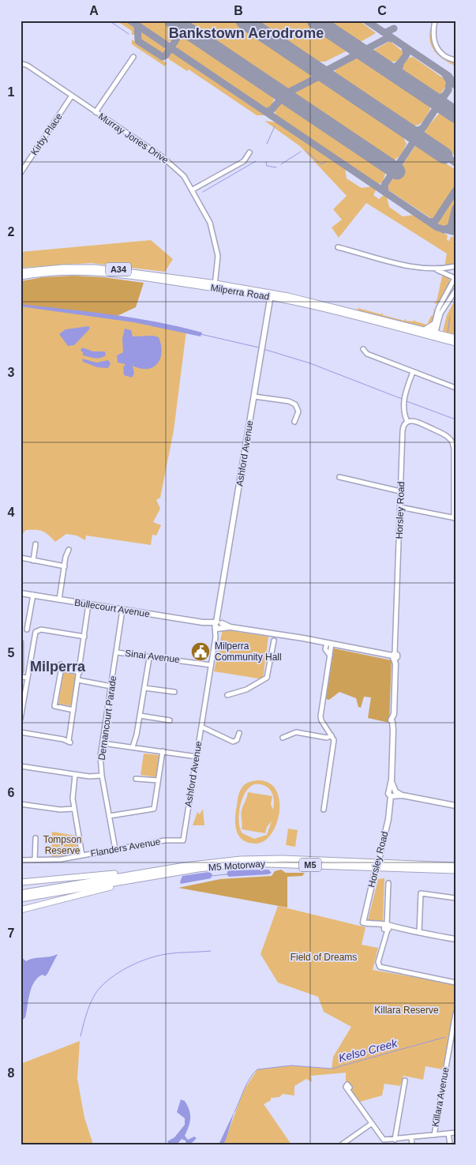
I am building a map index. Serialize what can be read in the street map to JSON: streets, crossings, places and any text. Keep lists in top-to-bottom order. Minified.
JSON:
{"streets":{"highway":["A34","Milperra Road","M5","M5 Motorway"],"main road":["Ashford Avenue","Horsley Road","Bullecourt Avenue"],"street":["Kirby Place","Murray Jones Drive","Sinai Avenue","Dernancourt Parade","Flanders Avenue","Killara Avenue"]},"crossings":[["Kirby Place","Murray Jones Drive"],["Murray Jones Drive","Milperra Road"],["Milperra Road","Ashford Avenue"],["Ashford Avenue","Bullecourt Avenue"],["Ashford Avenue","Sinai Avenue"],["Ashford Avenue","Flanders Avenue"],["Horsley Road","Bullecourt Avenue"],["Bullecourt Avenue","Dernancourt Parade"],["Sinai Avenue","Dernancourt Parade"],["Dernancourt Parade","Flanders Avenue"]],"districts":["Bankstown Aerodrome","Milperra"],"water":["Kelso Creek"],"parks":["Tompson Reserve","Field of Dreams","Killara Reserve"],"places":{"public building":["Milperra Community Hall"]},"grid":{"columns":["A","B","C"],"rows":["1","2","3","4","5","6","7","8"]}}
